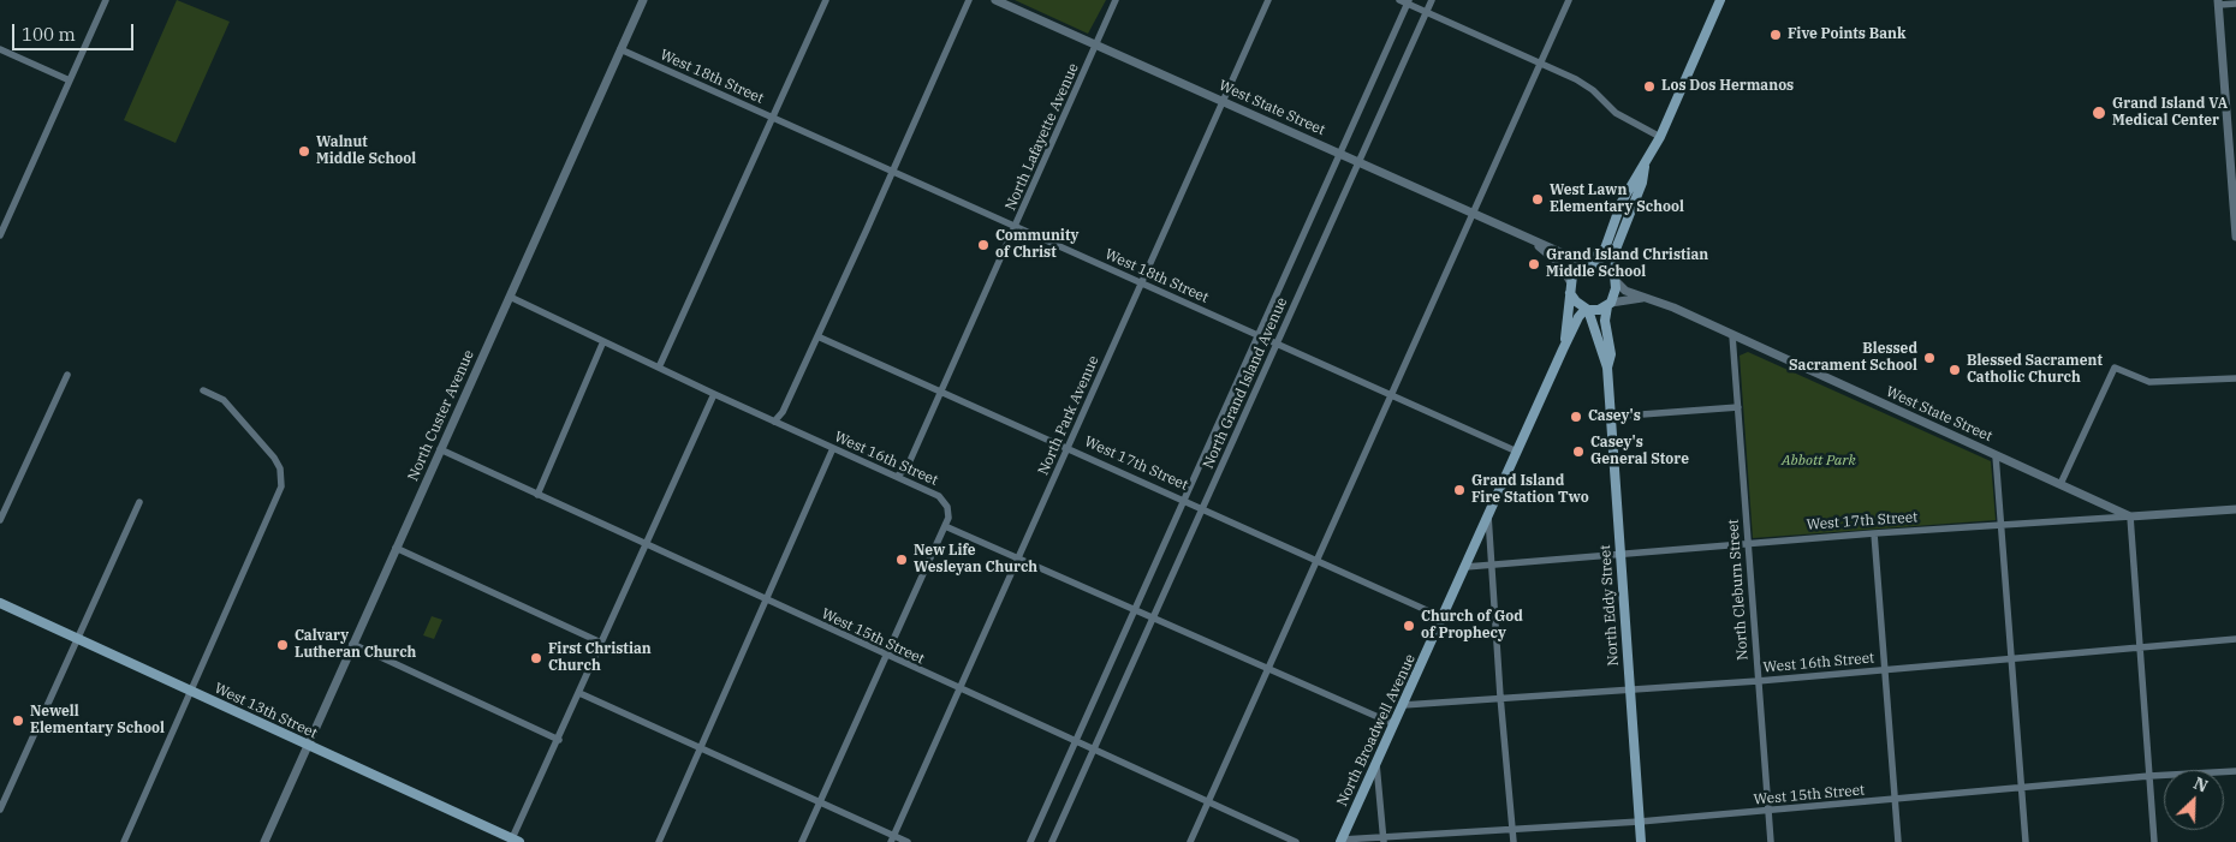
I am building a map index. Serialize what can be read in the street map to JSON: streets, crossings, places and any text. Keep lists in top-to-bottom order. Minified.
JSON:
{"streets":{"main road":["North Eddy Street","West 13th Street","North Broadwell Avenue"],"street":["West 18th Street","West State Street","North Lafayette Avenue","North Grand Island Avenue","North Custer Avenue","North Park Avenue","West 16th Street","West 17th Street","North Cleburn Street","West 15th Street"]},"crossings":[["West 18th Street","North Lafayette Avenue"],["West 18th Street","North Grand Island Avenue"],["West 18th Street","North Custer Avenue"],["West 18th Street","North Park Avenue"],["West 18th Street","North Broadwell Avenue"],["West State Street","North Lafayette Avenue"],["West State Street","North Grand Island Avenue"],["West State Street","North Park Avenue"],["West State Street","West 17th Street"],["West State Street","North Cleburn Street"],["West State Street","North Eddy Street"],["West State Street","North Broadwell Avenue"],["North Lafayette Avenue","West 16th Street"],["North Lafayette Avenue","West 17th Street"],["North Grand Island Avenue","West 17th Street"],["North Grand Island Avenue","West 15th Street"],["North Custer Avenue","West 16th Street"],["North Custer Avenue","West 15th Street"],["North Custer Avenue","West 13th Street"],["North Park Avenue","West 17th Street"],["North Park Avenue","West 15th Street"],["West 16th Street","North Cleburn Street"],["West 16th Street","North Eddy Street"],["West 16th Street","North Broadwell Avenue"],["West 17th Street","North Cleburn Street"],["West 17th Street","North Eddy Street"],["West 17th Street","North Broadwell Avenue"],["North Cleburn Street","West 15th Street"],["North Eddy Street","West 15th Street"],["North Eddy Street","North Broadwell Avenue"],["West 15th Street","North Broadwell Avenue"]],"parks":["Abbott Park"],"places":["Five Points Bank","Los Dos Hermanos","Grand Island VA Medical Center","Walnut Middle School","West Lawn Elementary School","Community of Christ","Grand Island Christian Middle School","Blessed Sacrament School","Blessed Sacrament Catholic Church","Casey's","Casey's General Store","Grand Island Fire Station Two","New Life Wesleyan Church","Church of God of Prophecy","Calvary Lutheran Church","First Christian Church","Newell Elementary School"],"scale_bar":"100 m","north":"top right"}
